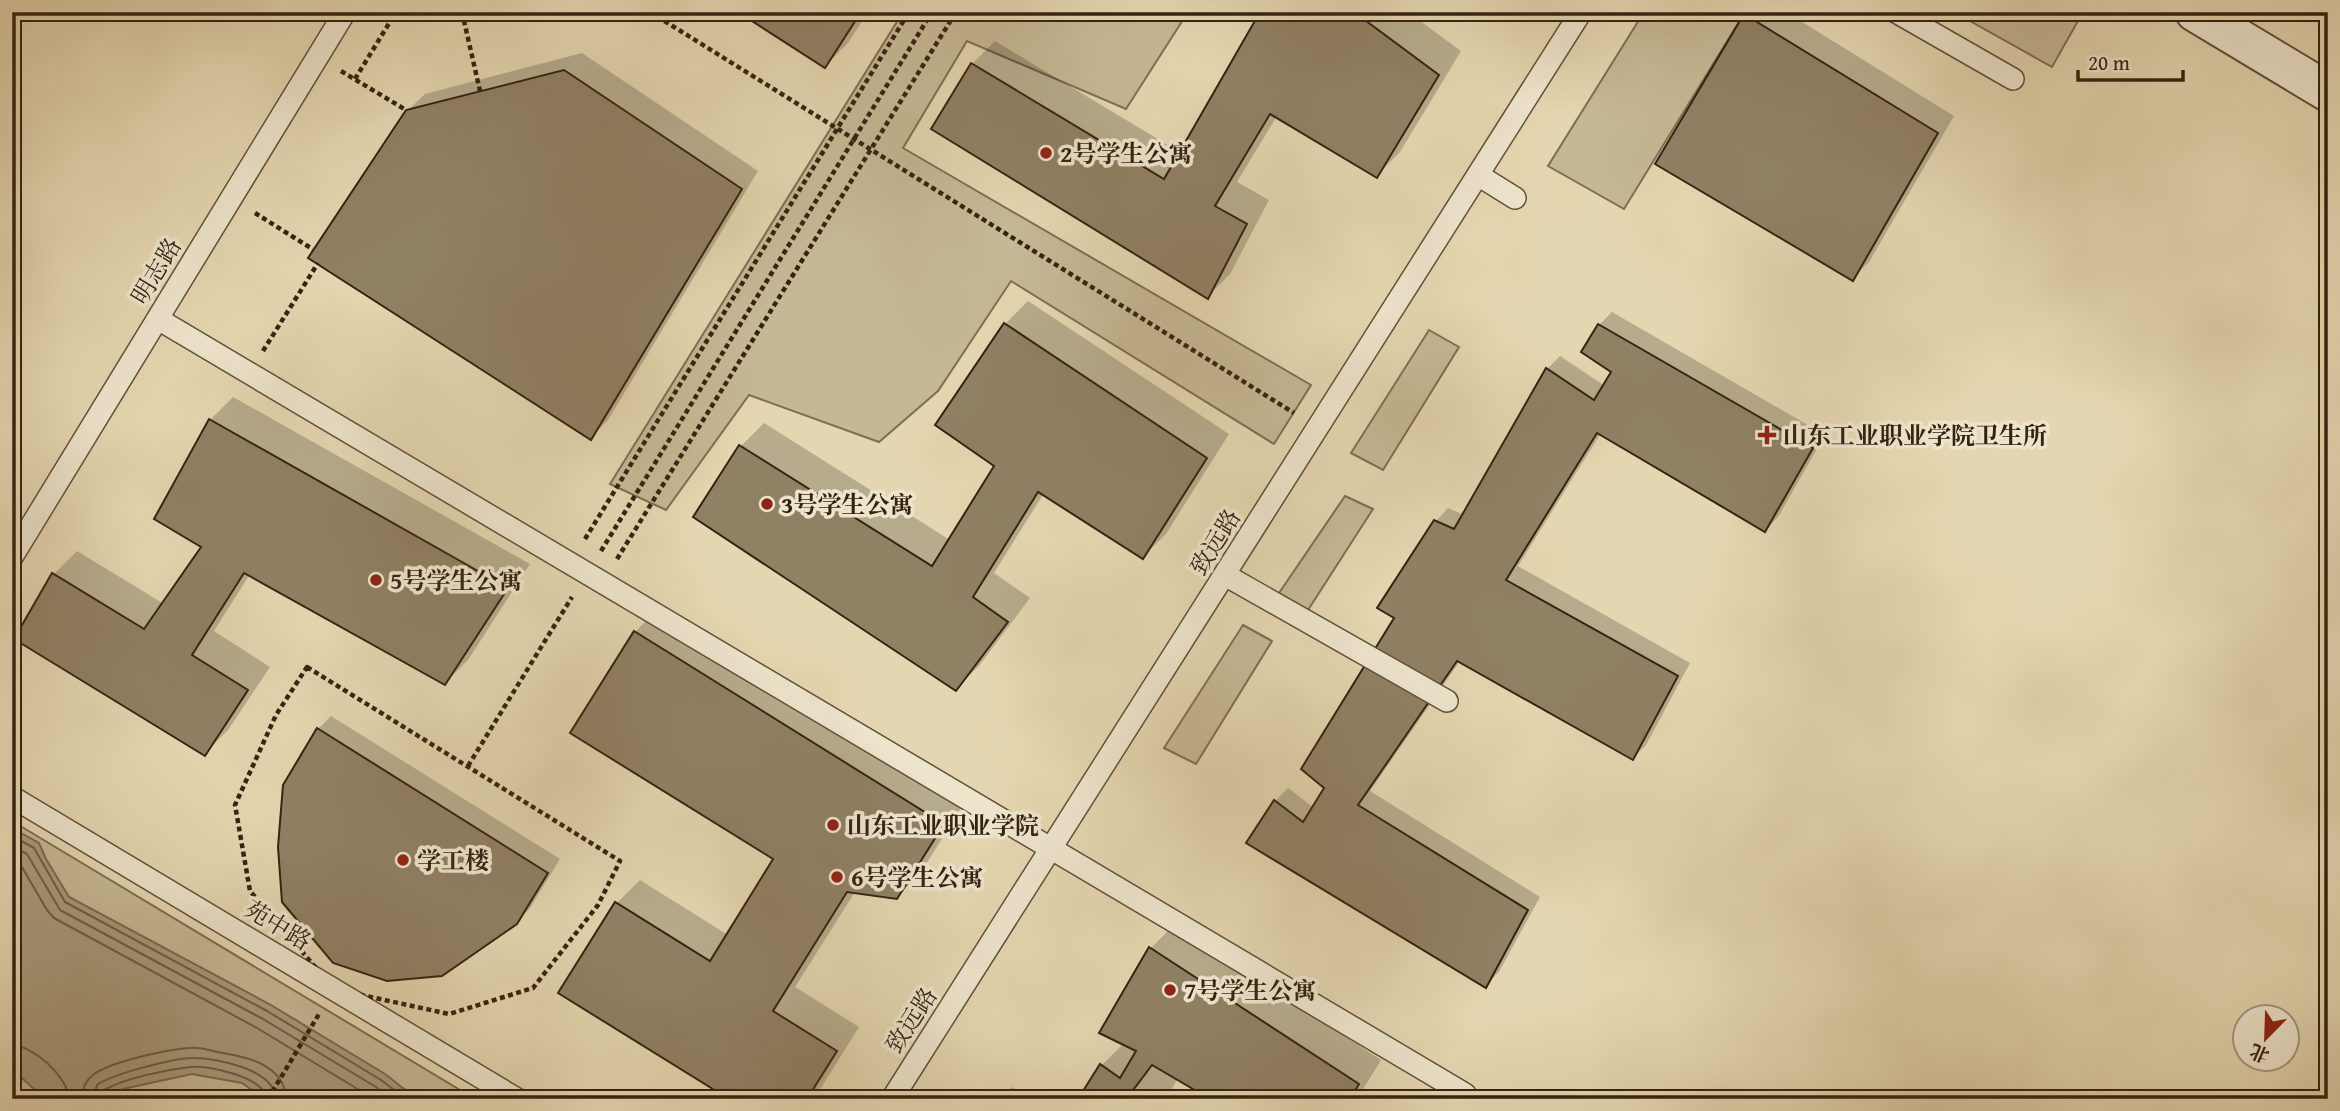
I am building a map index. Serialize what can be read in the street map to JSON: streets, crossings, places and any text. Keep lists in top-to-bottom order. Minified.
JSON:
{"streets":{"lane":["明志路","致远路","苑中路"]},"places":{"other":["2号学生公寓","3号学生公寓","5号学生公寓","山东工业职业学院","学工楼","6号学生公寓","7号学生公寓"],"health":["山东工业职业学院卫生所"]},"scale_bar":"20 m","north":"bottom left"}
